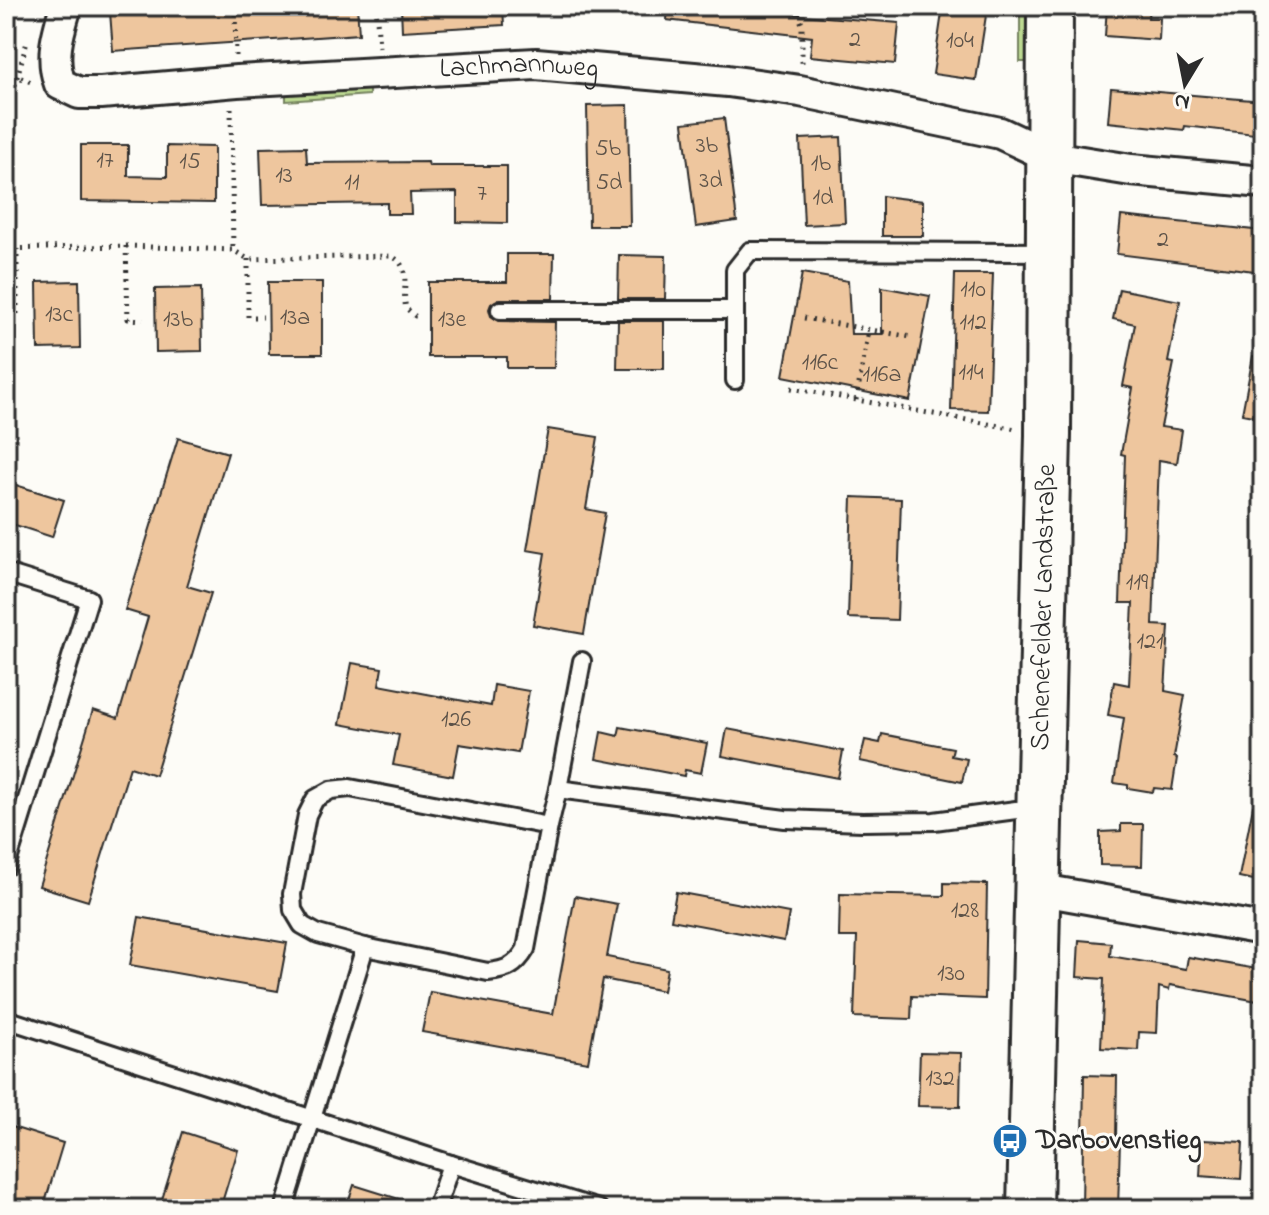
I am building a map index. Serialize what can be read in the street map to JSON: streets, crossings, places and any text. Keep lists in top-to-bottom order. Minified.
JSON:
{"streets":{"street":["Lachmannweg","Schenefelder Landstraße"]},"crossings":[["Lachmannweg","Schenefelder Landstraße"]],"places":{"bus stop":["Darbovenstieg"]},"house_numbers":["2","104","3b","5b","17","15","1b","13","3d","11","5d","7","1d","2","110","13c","13a","13b","13e","112","116c","114","116a","119","121","126","128","130","132"],"north":"bottom"}
